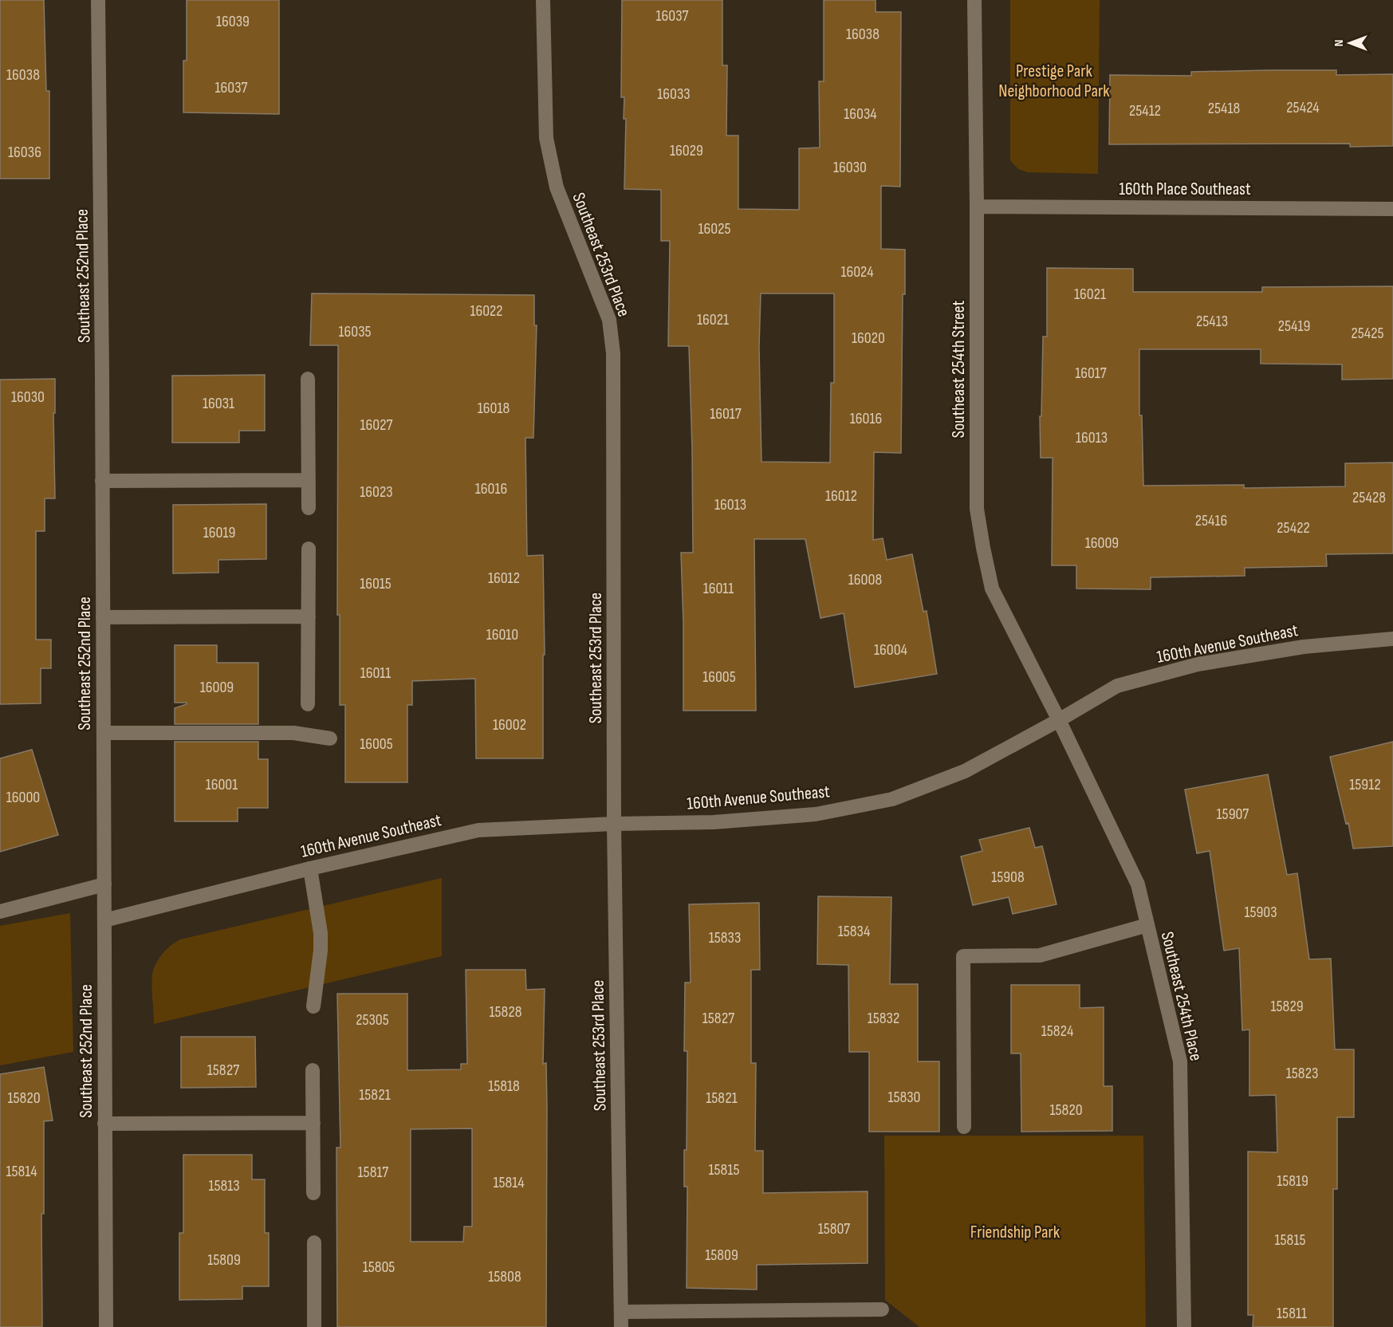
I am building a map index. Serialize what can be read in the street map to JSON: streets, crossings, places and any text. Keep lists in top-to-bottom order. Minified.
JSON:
{"streets":{"street":["160th Place Southeast","Southeast 253rd Place","Southeast 252nd Place","Southeast 254th Street","160th Avenue Southeast","Southeast 254th Place"]},"crossings":[["160th Place Southeast","Southeast 254th Street"],["Southeast 253rd Place","160th Avenue Southeast"],["Southeast 252nd Place","160th Avenue Southeast"],["Southeast 254th Street","160th Avenue Southeast"],["Southeast 254th Street","Southeast 254th Place"],["160th Avenue Southeast","Southeast 254th Place"]],"parks":["Prestige Park Neighborhood Park","Friendship Park"],"house_numbers":["16037","16039","16038","16038","16037","16033","25424","25418","25412","16034","16029","16036","16030","16025","16024","16021","16022","16021","25413","25419","16035","25425","16020","16017","16030","16031","16018","16017","16016","16027","16013","16016","16023","16012","25428","16013","25416","25422","16019","16009","16012","16008","16015","16011","16010","16004","16011","16005","16009","16002","16005","16001","15912","16000","15907","15908","15903","15834","15833","15829","15828","15827","15832","25305","15824","15827","15823","15818","15821","15830","15820","15821","15820","15815","15814","15817","15819","15814","15813","15807","15815","15809","15809","15805","15808","15811"],"north":"left"}
